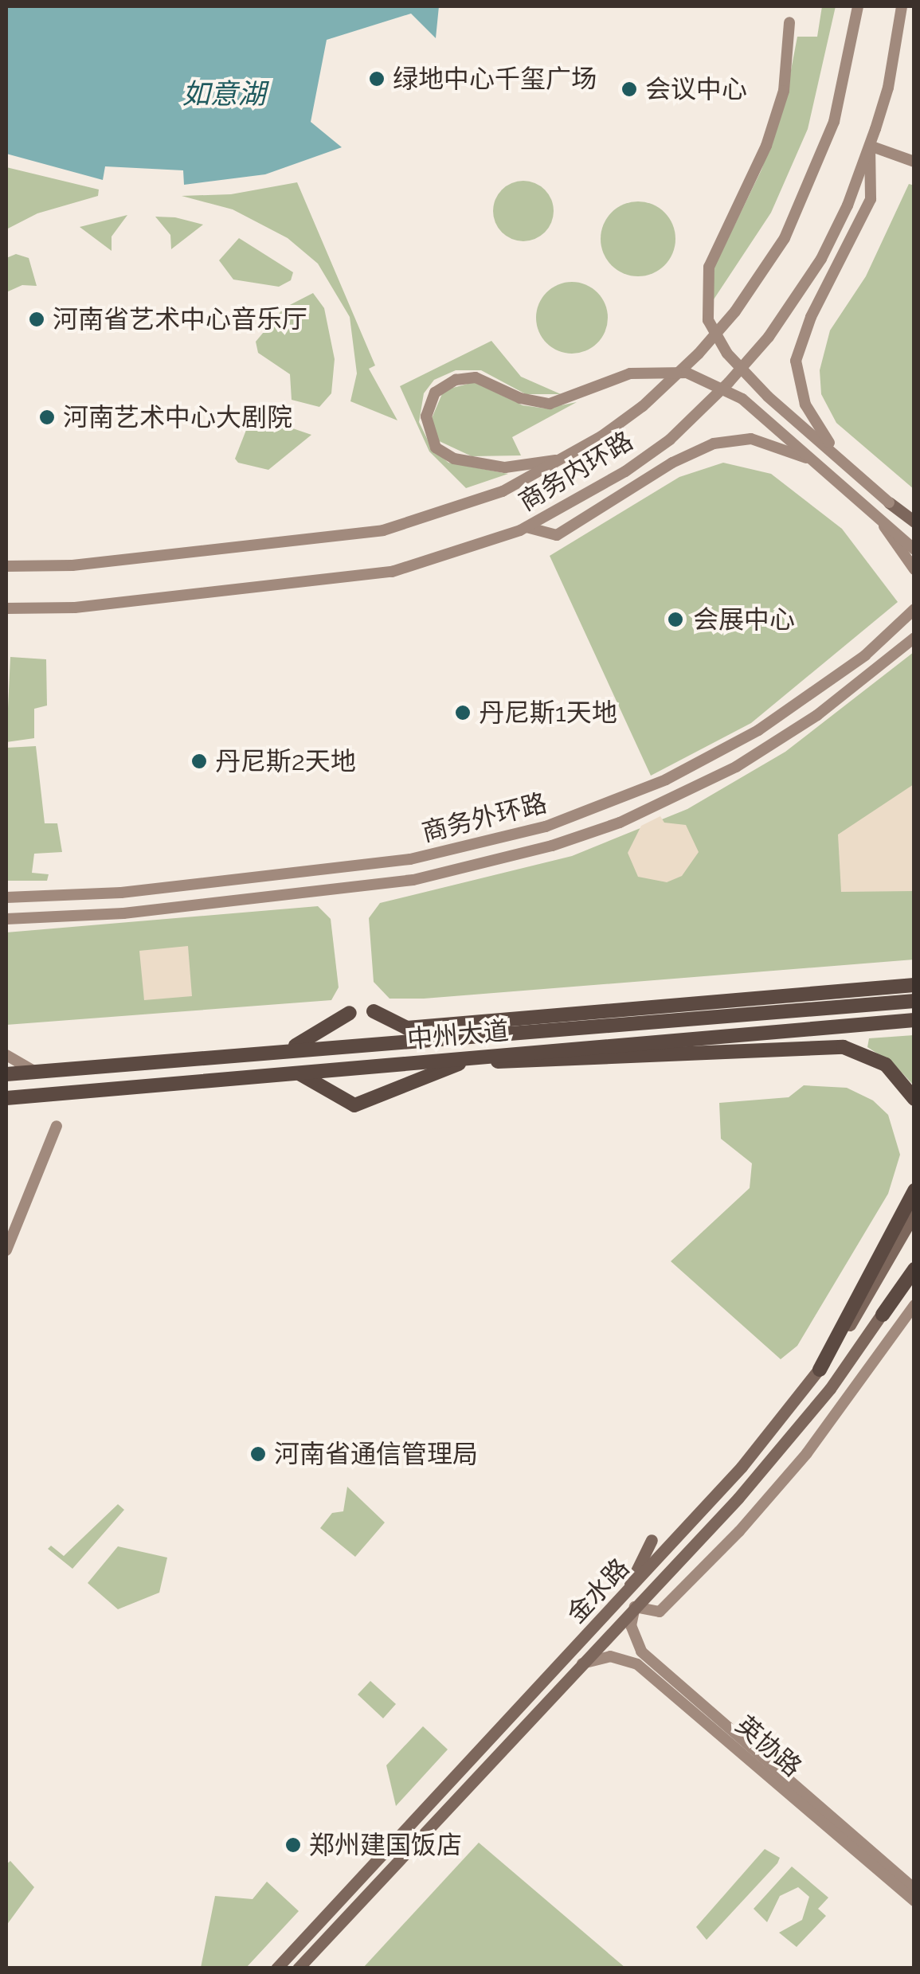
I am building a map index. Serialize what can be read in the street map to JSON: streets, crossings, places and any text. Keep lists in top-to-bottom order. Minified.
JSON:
{"streets":{"highway":["中州大道"],"main road":["金水路"],"street":["商务内环路","商务外环路","英协路"]},"crossings":[["金水路","英协路"]],"water":["如意湖"],"places":["绿地中心千玺广场","会议中心","河南省艺术中心音乐厅","河南艺术中心大剧院","会展中心","丹尼斯1天地","丹尼斯2天地","河南省通信管理局","郑州建国饭店"]}
